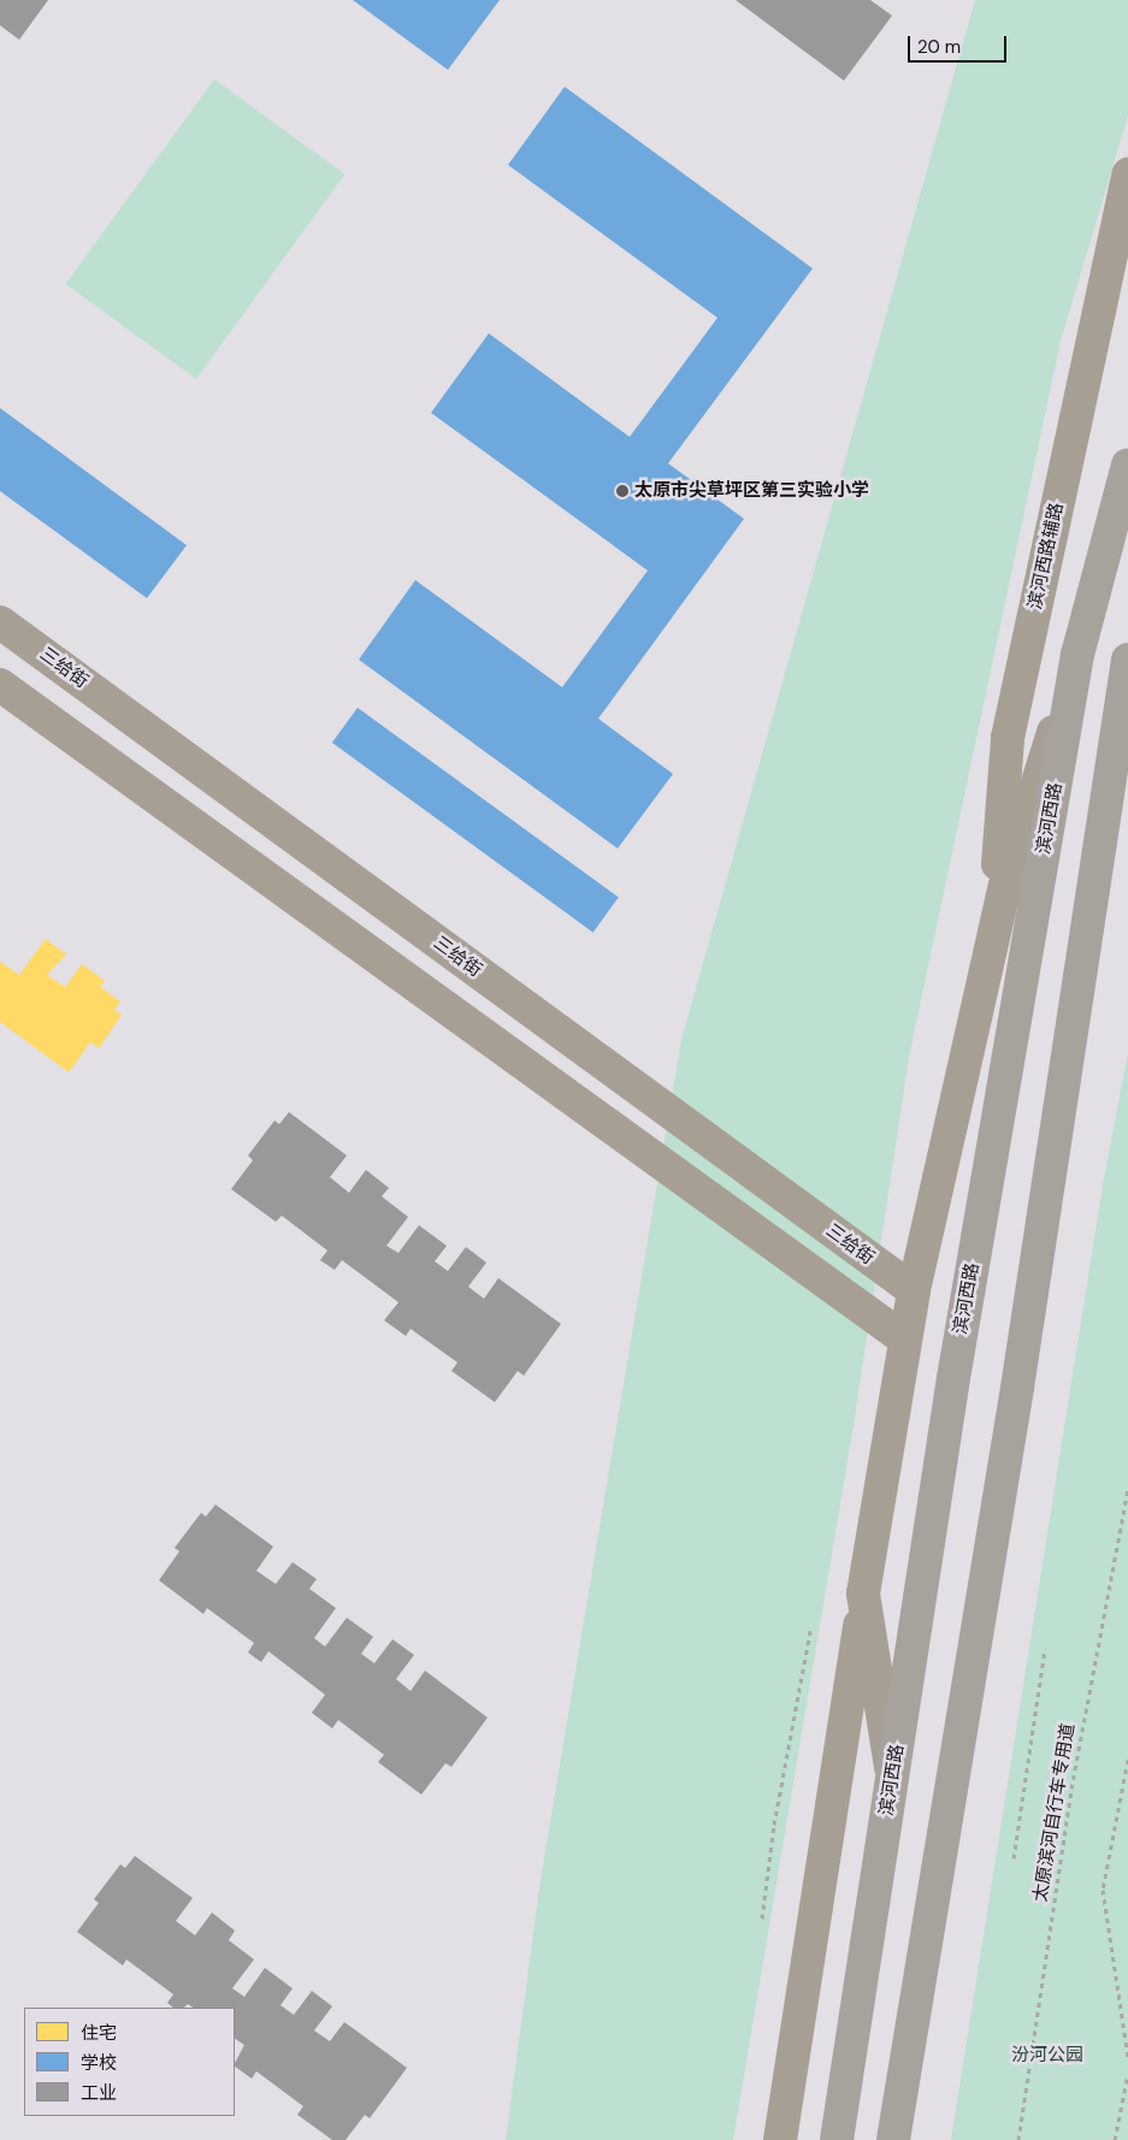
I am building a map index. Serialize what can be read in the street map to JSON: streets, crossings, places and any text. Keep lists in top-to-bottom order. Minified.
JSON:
{"streets":{"highway":["滨河西路"],"street":["滨河西路辅路","三给街"],"path":["太原滨河自行车专用道"]},"parks":["汾河公园"],"places":["太原市尖草坪区第三实验小学"],"legend":["住宅","学校","工业"],"scale_bar":"20 m"}
